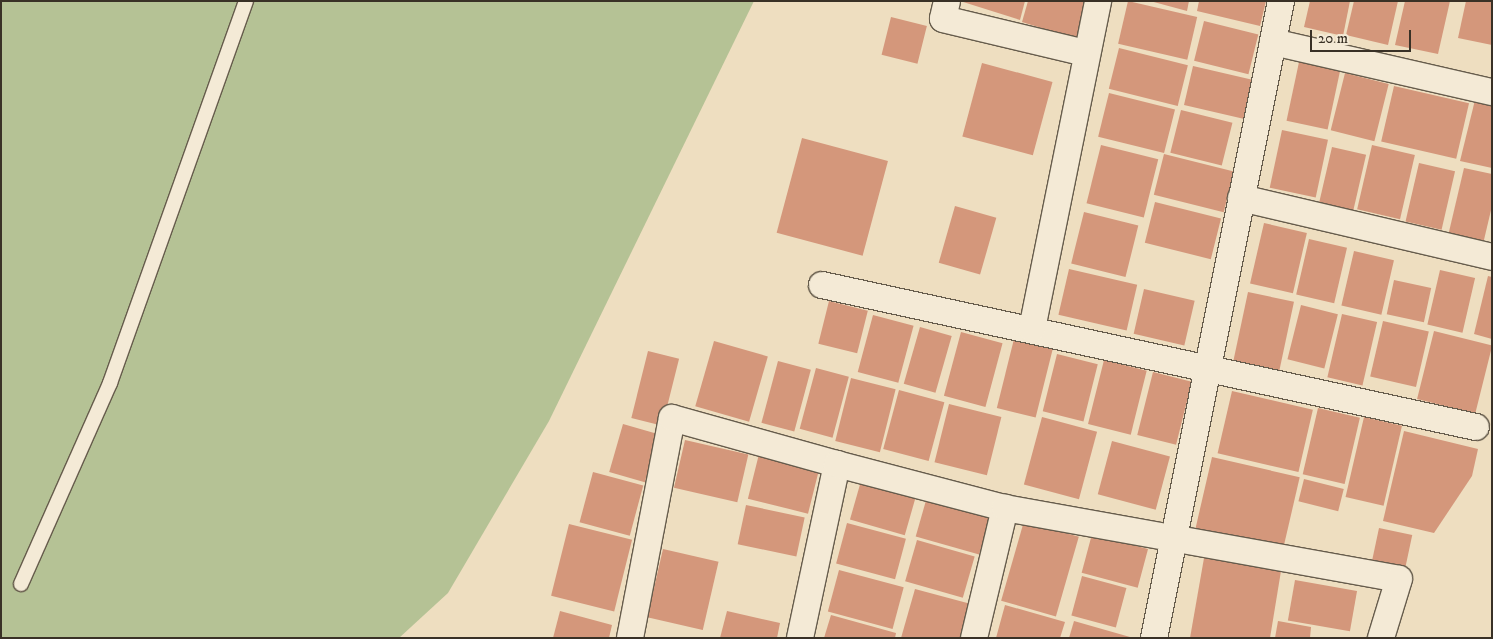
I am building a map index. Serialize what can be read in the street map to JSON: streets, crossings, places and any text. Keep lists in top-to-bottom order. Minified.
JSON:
{"scale_bar":"20 m"}
